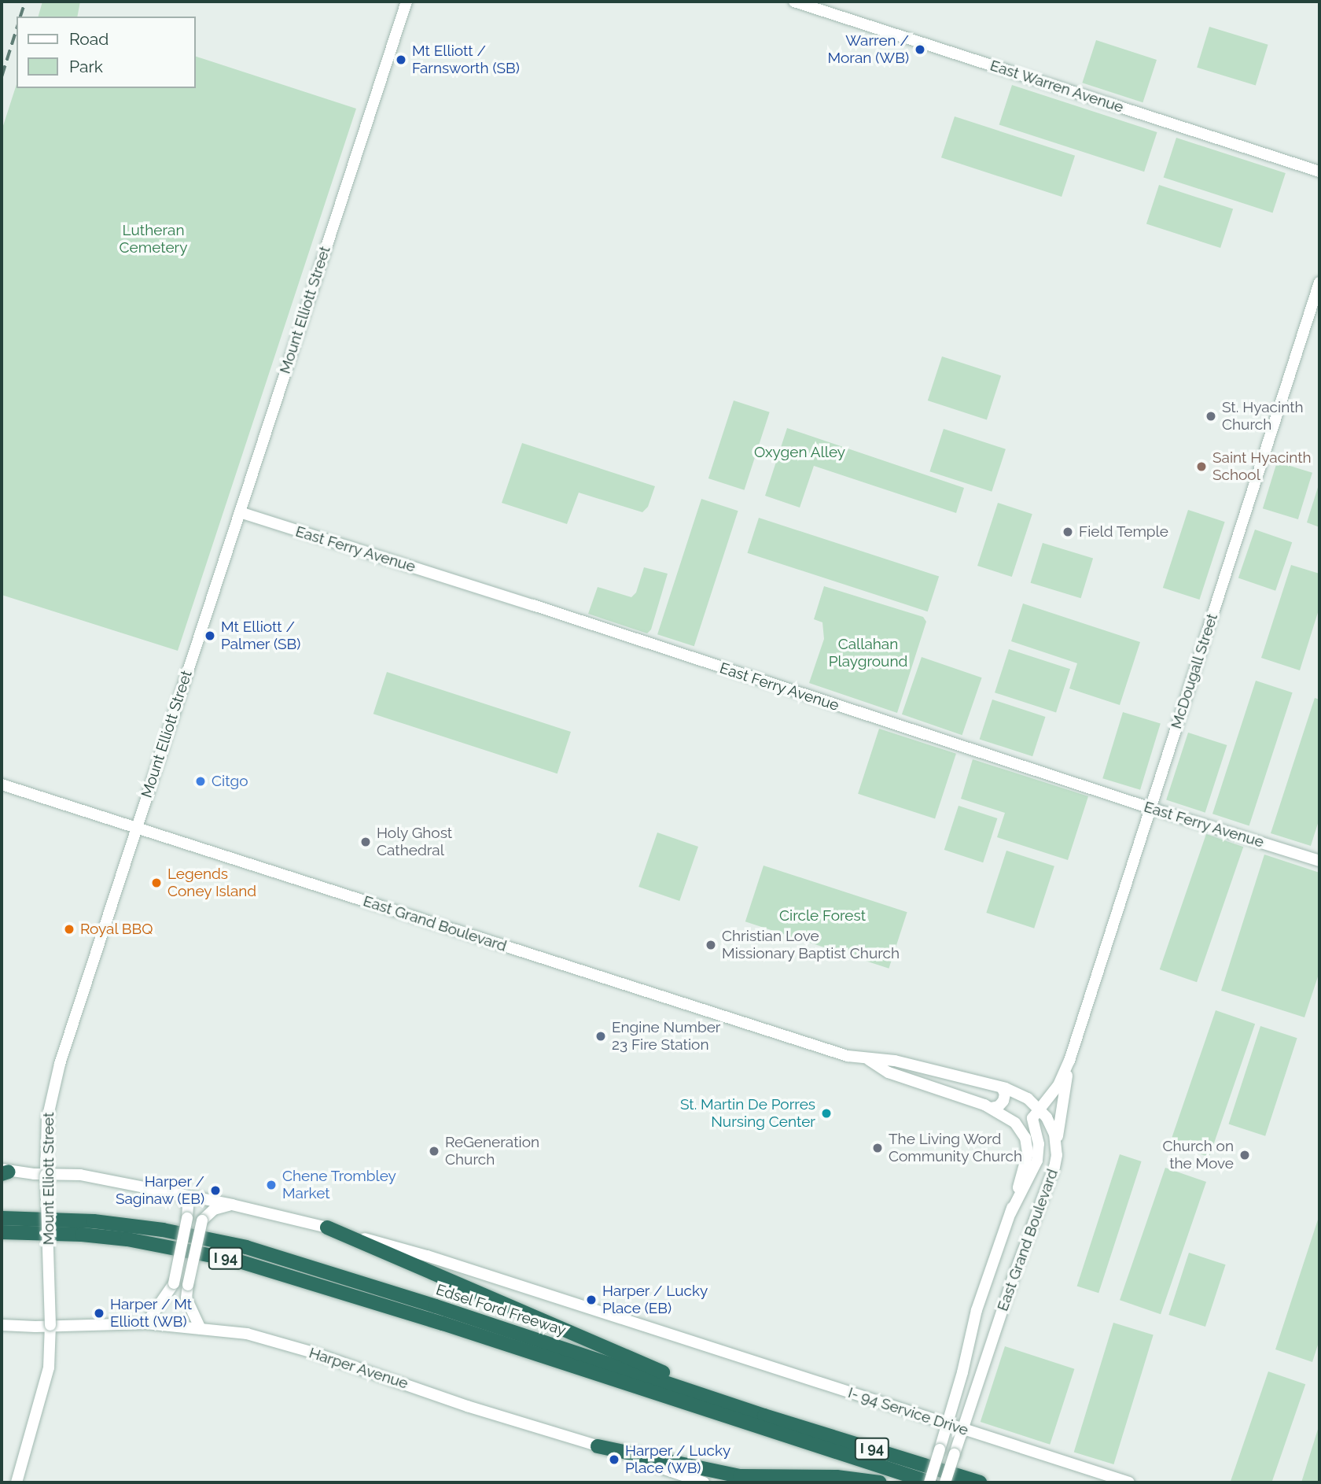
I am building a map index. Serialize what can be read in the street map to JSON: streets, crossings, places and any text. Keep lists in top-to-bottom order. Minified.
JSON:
{"streets":{"highway":["I 94","Edsel Ford Freeway"],"main road":["East Warren Avenue","Mount Elliott Street","East Ferry Avenue","McDougall Street","East Grand Boulevard","Harper Avenue","I- 94 Service Drive"]},"crossings":[["Mount Elliott Street","East Ferry Avenue"],["Mount Elliott Street","East Grand Boulevard"],["Mount Elliott Street","Harper Avenue"],["East Ferry Avenue","McDougall Street"],["McDougall Street","East Grand Boulevard"],["East Grand Boulevard","Edsel Ford Freeway"],["East Grand Boulevard","I- 94 Service Drive"]],"parks":["Lutheran Cemetery","Oxygen Alley","Callahan Playground","Circle Forest"],"places":["Warren / Moran (WB)","Mt Elliott / Farnsworth (SB)","St. Hyacinth Church","Saint Hyacinth School","Field Temple","Mt Elliott / Palmer (SB)","Citgo","Holy Ghost Cathedral","Legends Coney Island","Royal BBQ","Christian Love Missionary Baptist Church","Engine Number 23 Fire Station","St. Martin De Porres Nursing Center","The Living Word Community Church","ReGeneration Church","Church on the Move","Chene Trombley Market","Harper / Saginaw (EB)","Harper / Lucky Place (EB)","Harper / Mt Elliott (WB)","Harper / Lucky Place (WB)"],"legend":["Road","Park"]}
